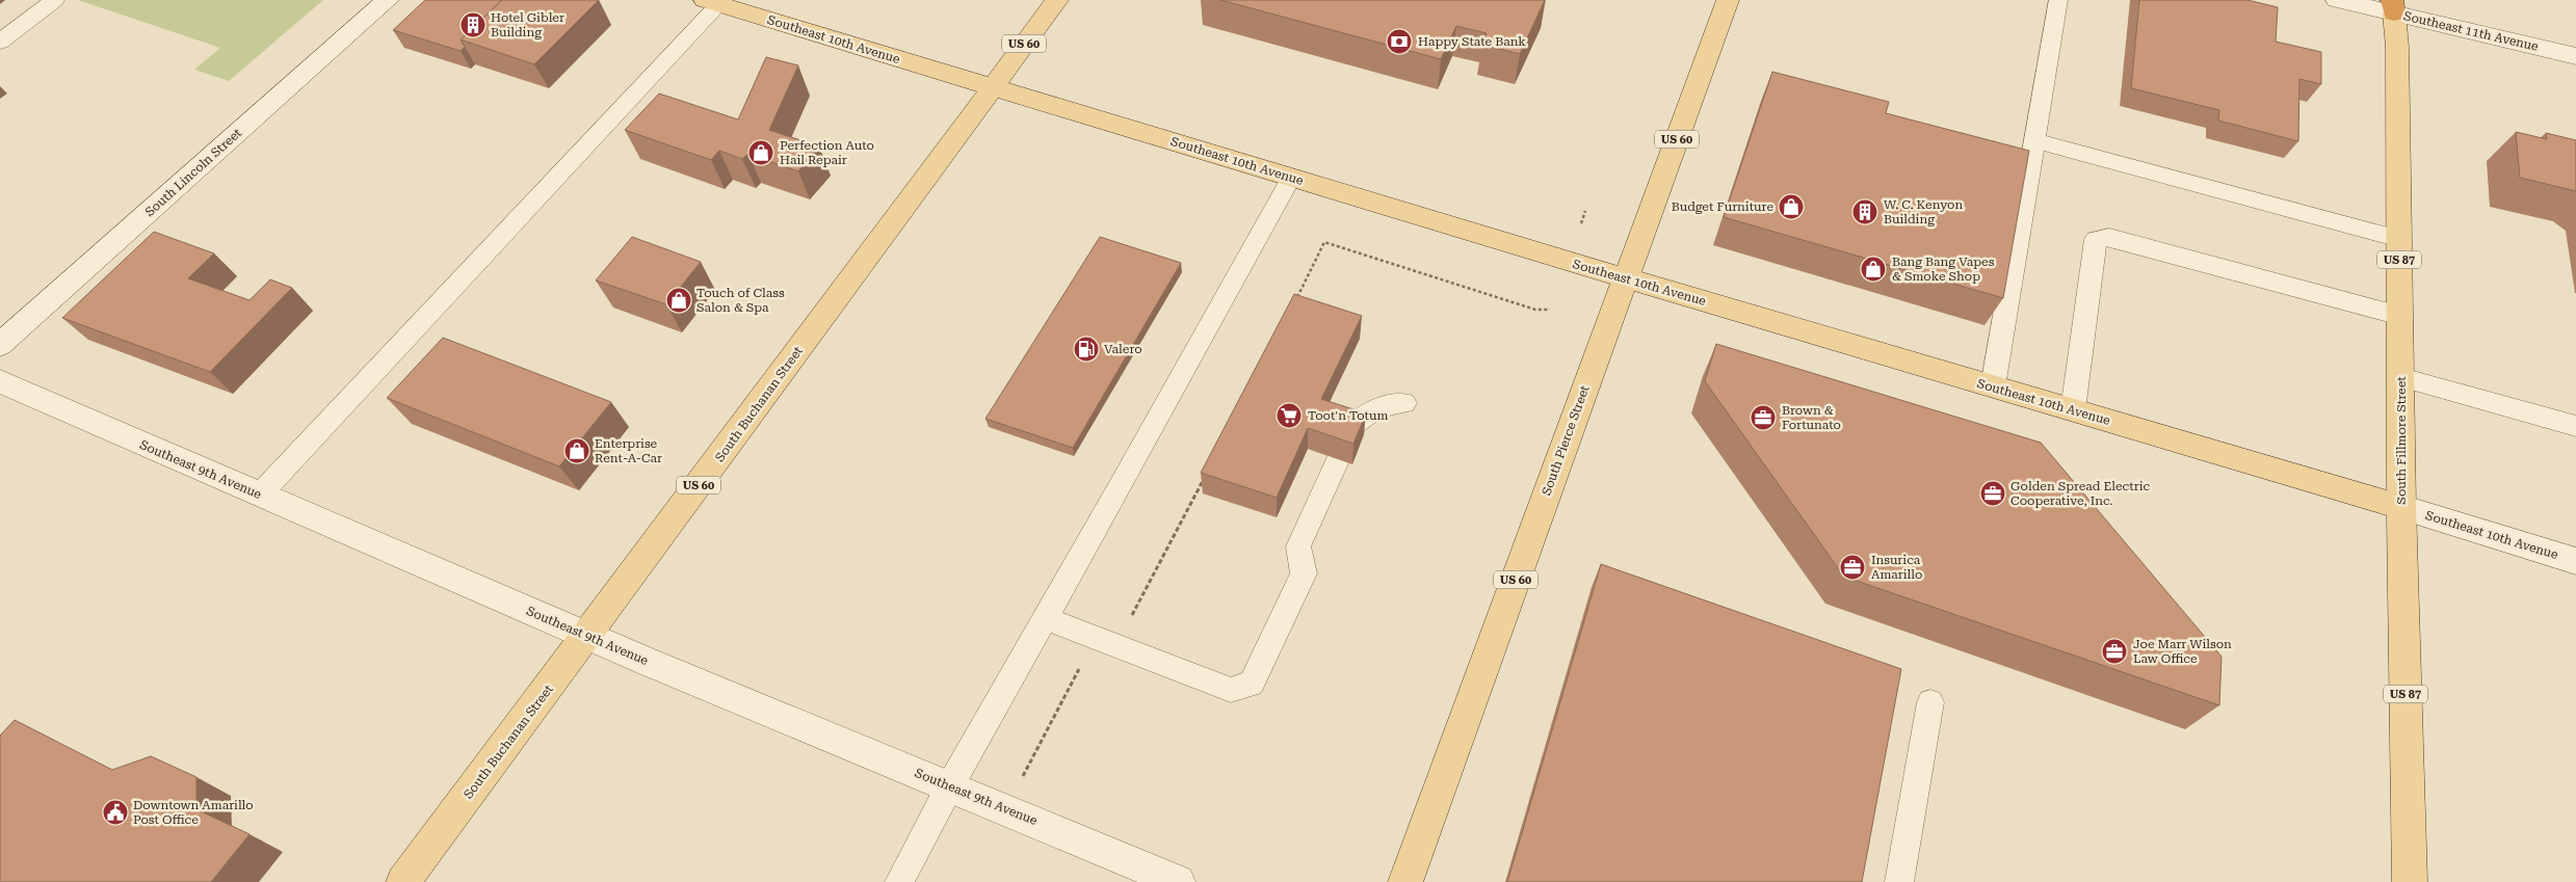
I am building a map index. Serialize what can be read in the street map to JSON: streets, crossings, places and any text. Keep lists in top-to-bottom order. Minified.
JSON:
{"streets":{"main road":["Southeast 10th Avenue","US 60","US 87","South Buchanan Street","South Pierce Street","South Fillmore Street"],"street":["Southeast 11th Avenue","South Lincoln Street","Southeast 9th Avenue"]},"crossings":[["Southeast 11th Avenue","South Fillmore Street"],["Southeast 10th Avenue","South Buchanan Street"],["Southeast 10th Avenue","South Pierce Street"],["Southeast 10th Avenue","South Fillmore Street"],["South Buchanan Street","Southeast 9th Avenue"]],"places":{"building":["Hotel Gibler Building","W. C. Kenyon Building"],"bank":["Happy State Bank"],"shop":["Perfection Auto Hail Repair","Budget Furniture","Bang Bang Vapes & Smoke Shop","Touch of Class Salon & Spa","Enterprise Rent-A-Car"],"fuel station":["Valero"],"supermarket":["Toot'n Totum"],"office":["Brown & Fortunato","Golden Spread Electric Cooperative, Inc.","Insurica Amarillo","Joe Marr Wilson Law Office"],"public building":["Downtown Amarillo Post Office"]}}
